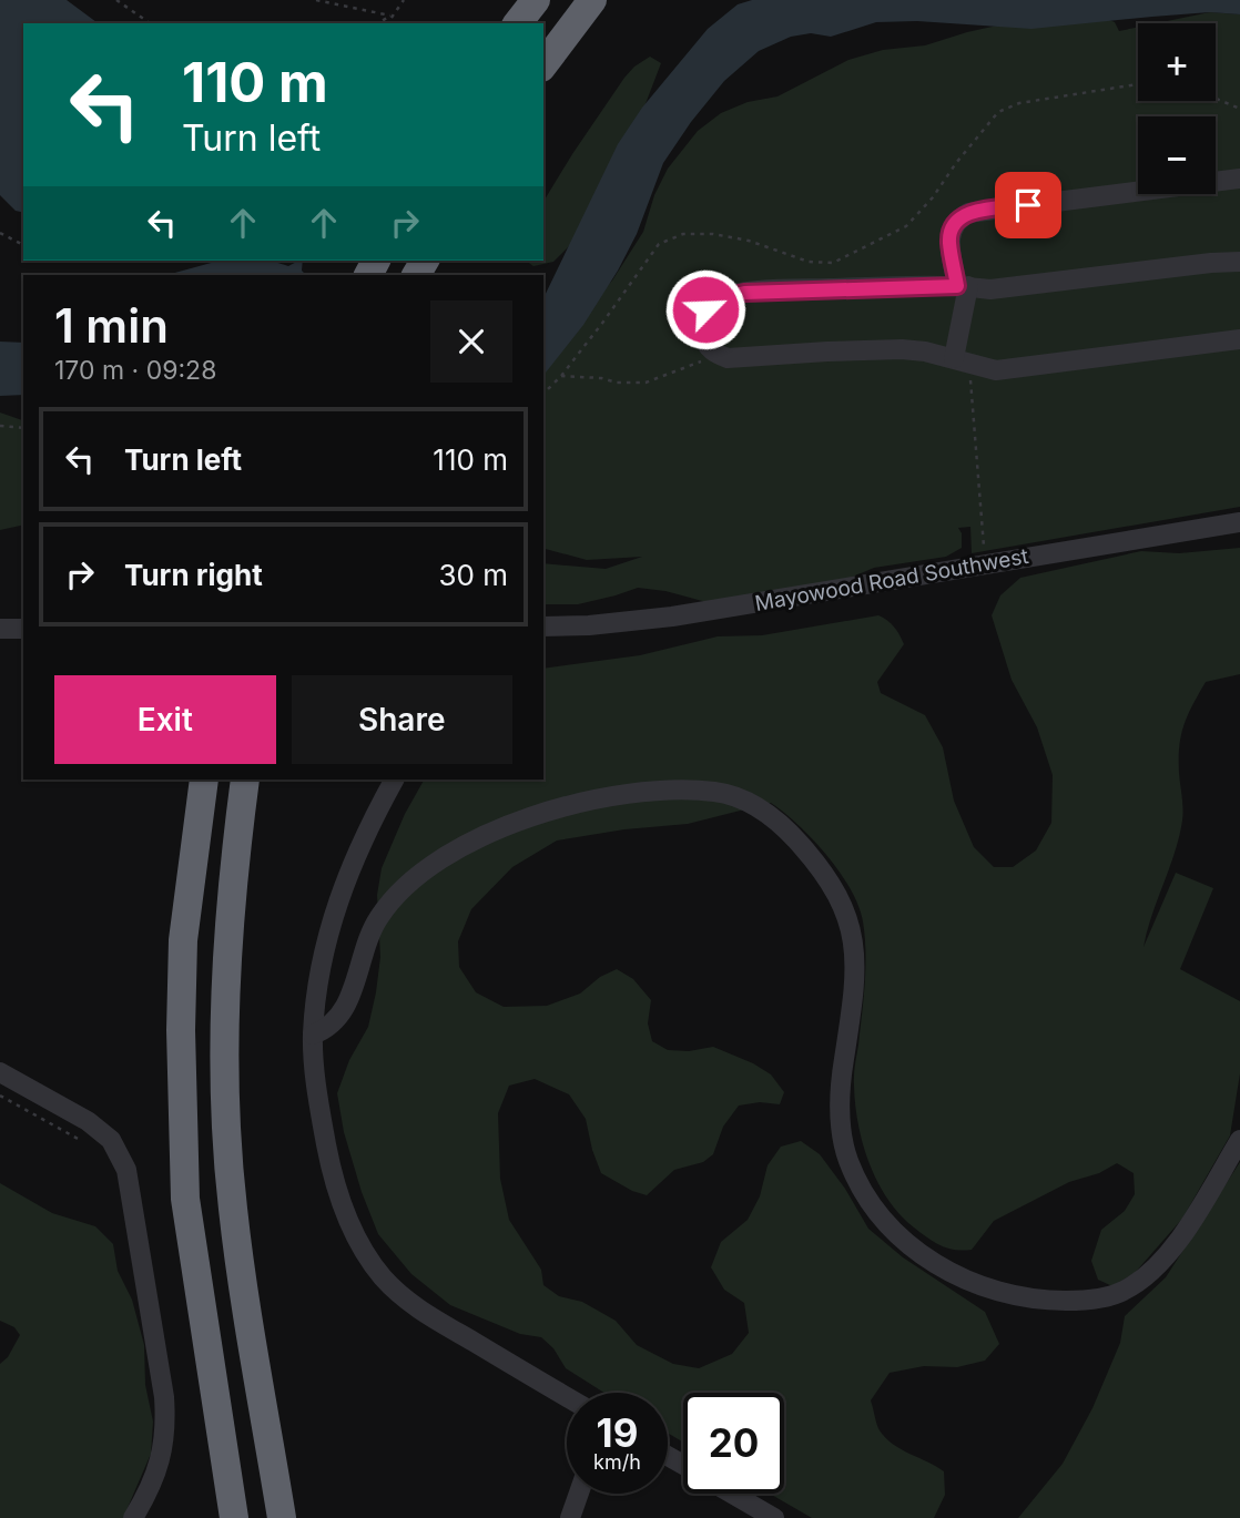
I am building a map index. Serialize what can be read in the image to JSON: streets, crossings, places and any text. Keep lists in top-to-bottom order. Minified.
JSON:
{"streets":{"street":["Mayowood Road Southwest"]},"page":{"map_buttons":["+","−"],"turn":["110 m","Turn left"],"heading":["1 min","170 m · 09:28"],"list":[{"name":"Turn left","value":"110 m"},{"name":"Turn right","value":"30 m"}],"buttons":["Exit","Share"],"speed":"19 km/h","limit":"20"}}
